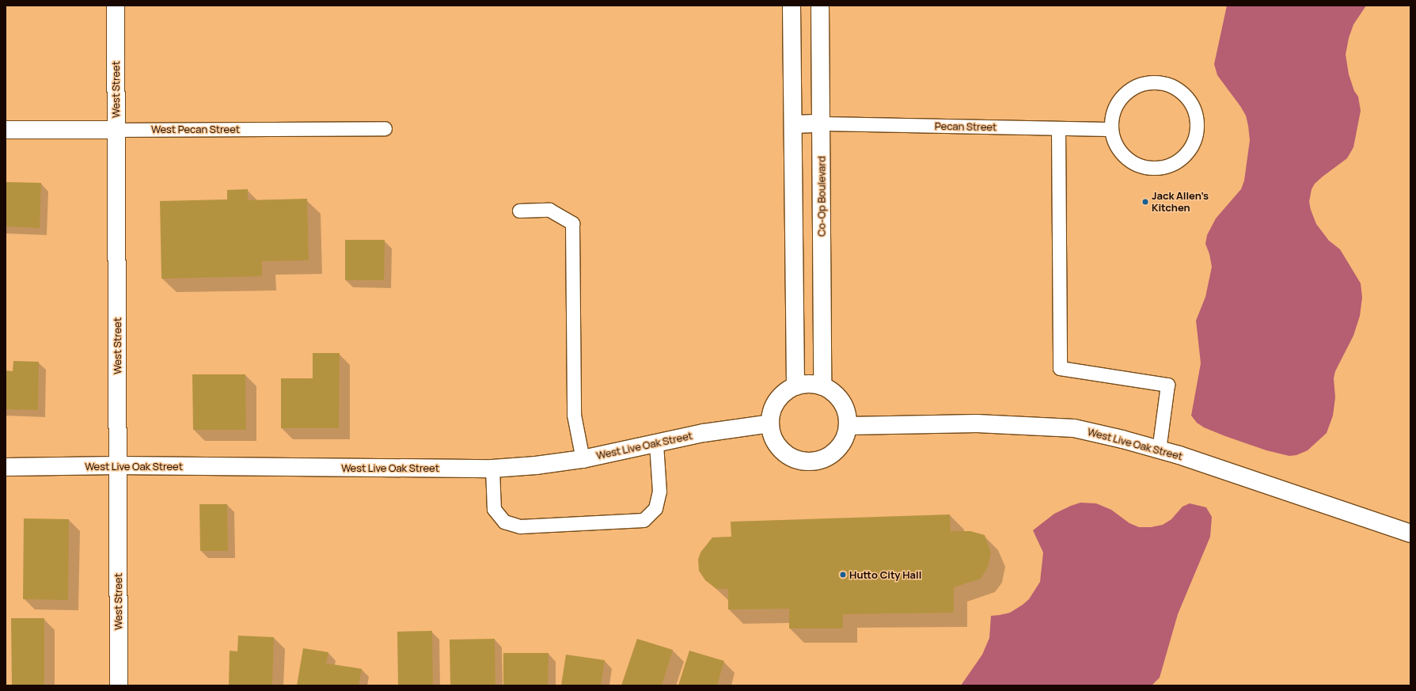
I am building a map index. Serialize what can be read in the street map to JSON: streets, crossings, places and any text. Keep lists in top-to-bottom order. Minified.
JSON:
{"streets":{"street":["West Street","West Pecan Street","Co-Op Boulevard","West Live Oak Street"],"lane":["Pecan Street"]},"crossings":[["West Street","West Pecan Street"],["West Street","West Live Oak Street"],["Pecan Street","Co-Op Boulevard"],["Co-Op Boulevard","West Live Oak Street"]],"places":["Jack Allen’s Kitchen","Hutto City Hall"]}
